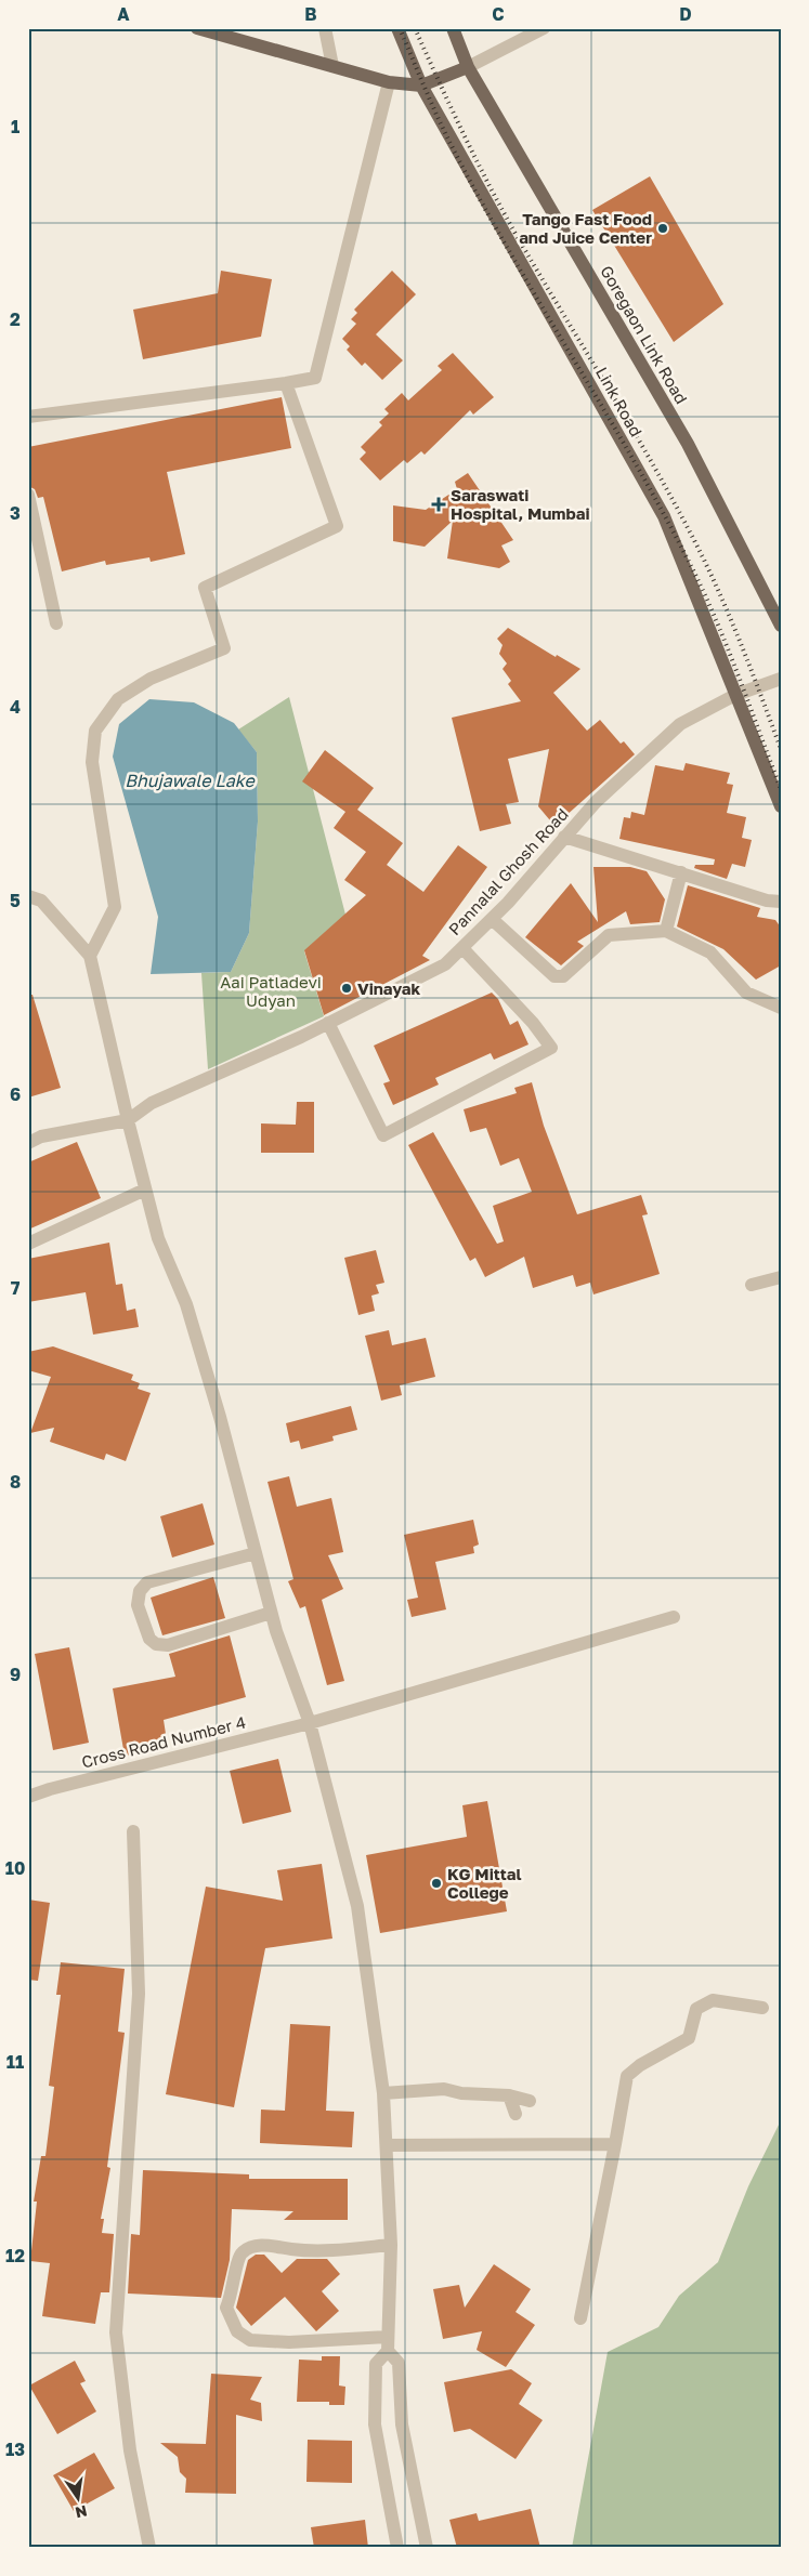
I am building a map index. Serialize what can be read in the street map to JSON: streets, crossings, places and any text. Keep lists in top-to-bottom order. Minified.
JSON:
{"streets":{"main road":["Goregaon Link Road","Link Road"],"street":["Pannalal Ghosh Road","Cross Road Number 4"]},"crossings":[["Link Road","Pannalal Ghosh Road"]],"water":["Bhujawale Lake"],"parks":["Aai Patladevi Udyan"],"places":{"other":["Tango Fast Food and Juice Center","Vinayak","KG Mittal College"],"health":["Saraswati Hospital, Mumbai"]},"north":"bottom","grid":{"columns":["A","B","C","D"],"rows":["1","2","3","4","5","6","7","8","9","10","11","12","13"]}}
